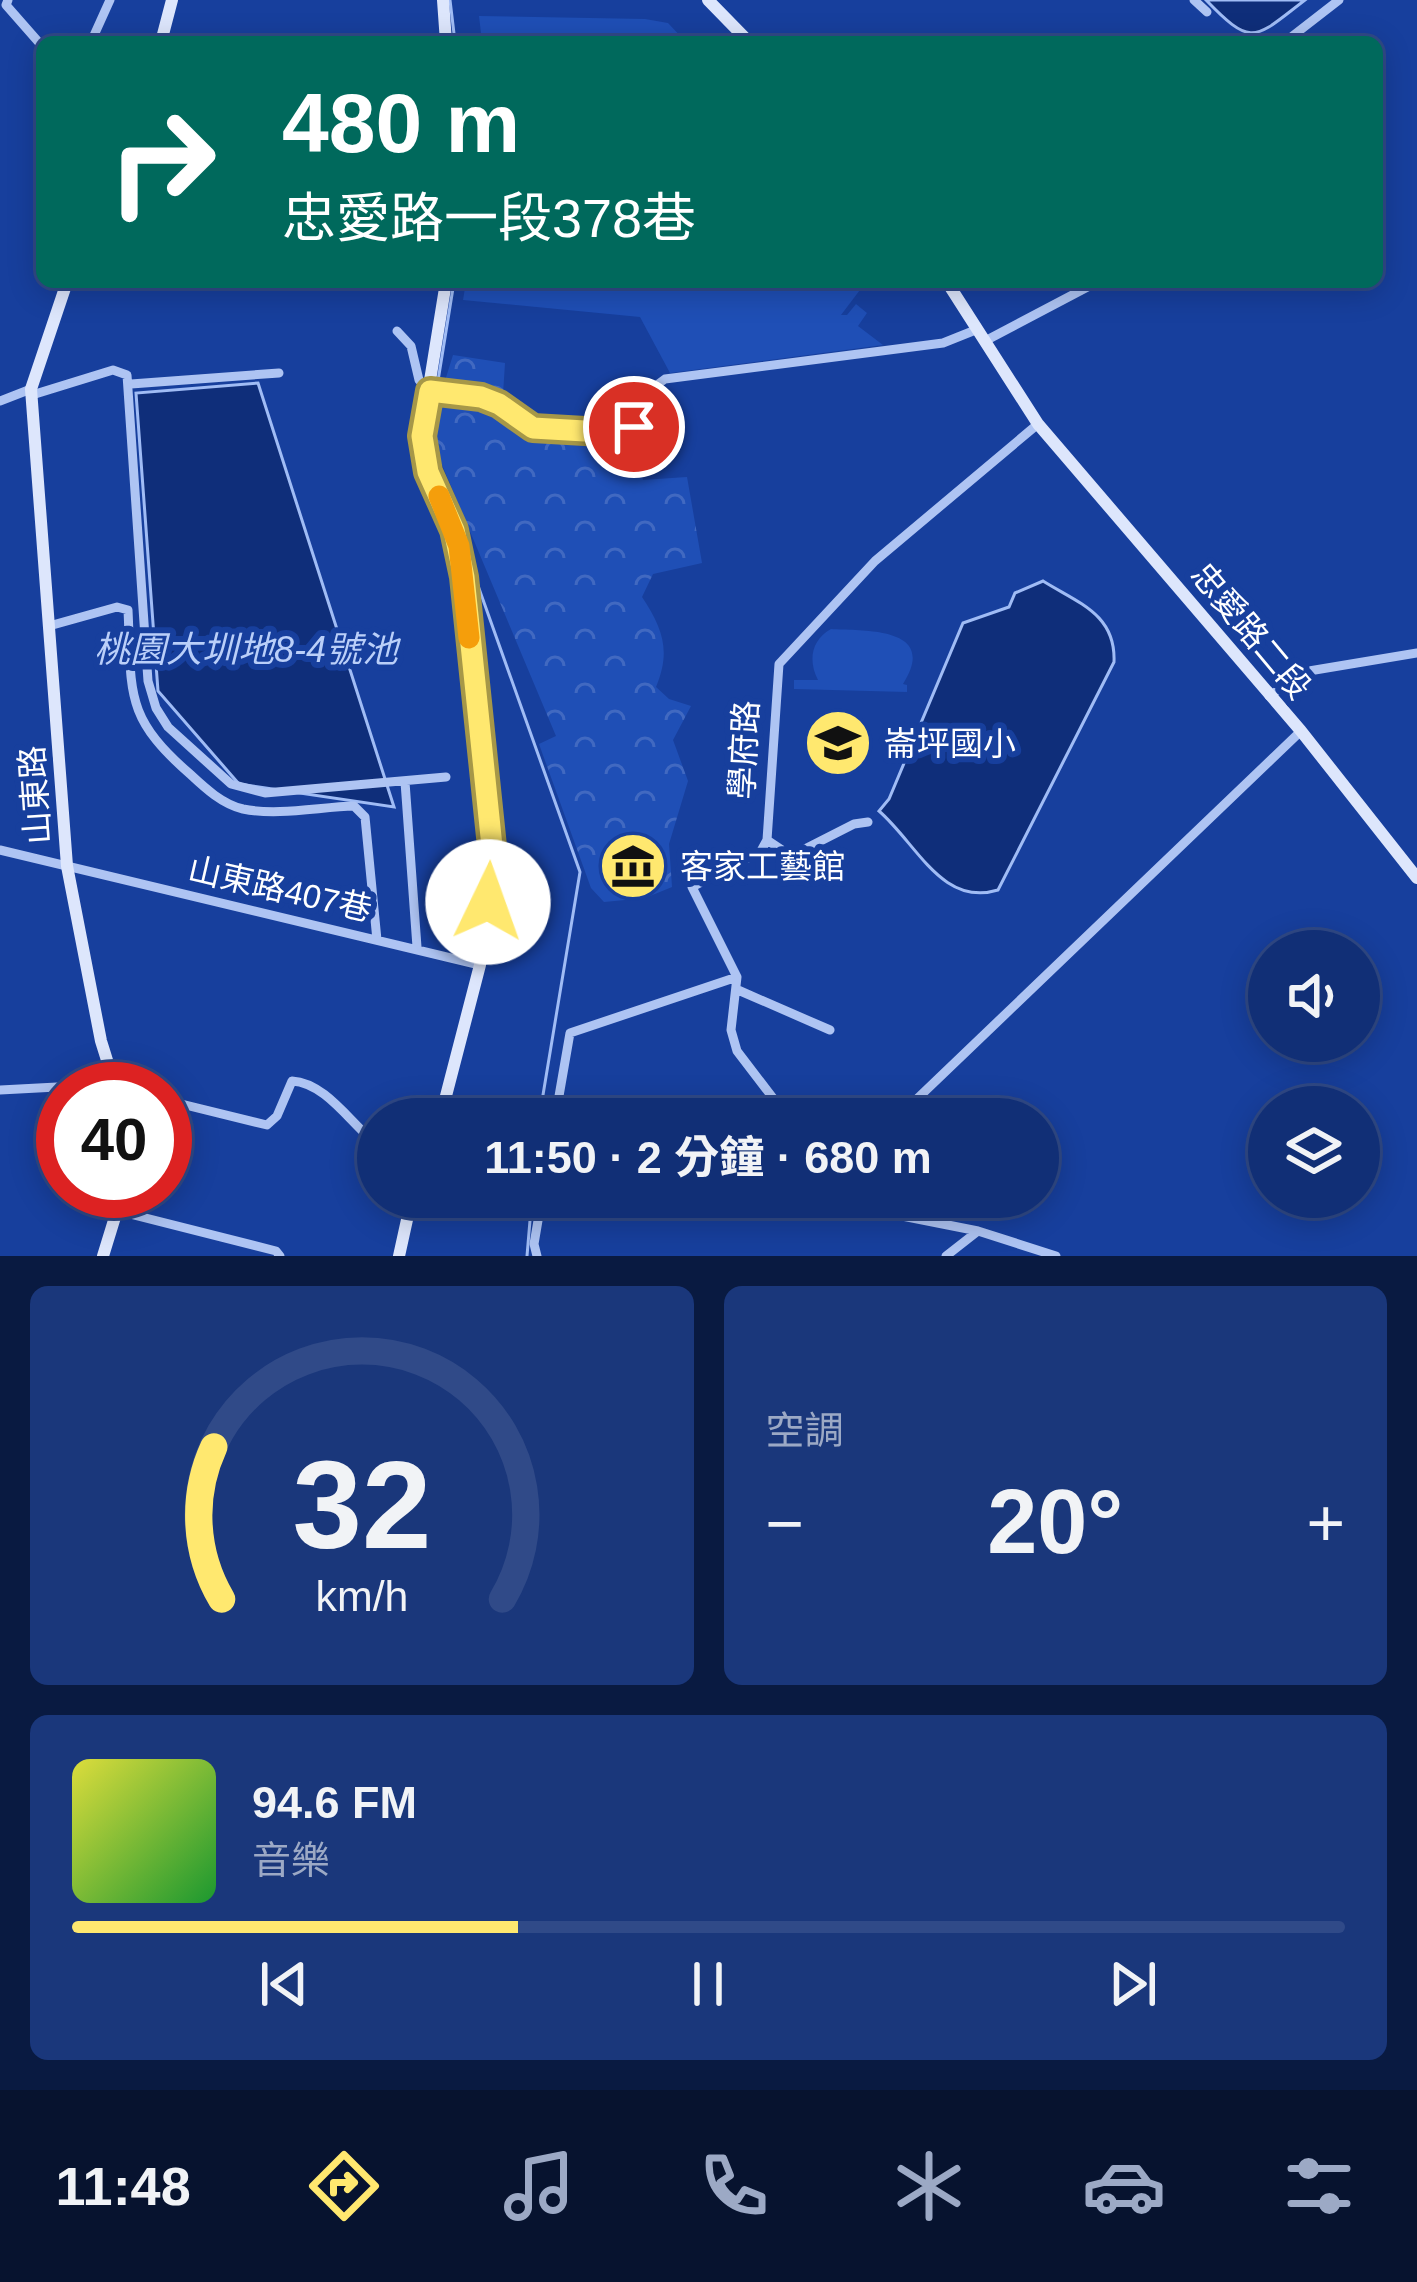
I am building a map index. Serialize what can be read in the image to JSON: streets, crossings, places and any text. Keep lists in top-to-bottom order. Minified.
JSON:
{"streets":{"street":["忠愛路二段","學府路","山東路","山東路407巷"]},"crossings":[["忠愛路二段","學府路"],["山東路","山東路407巷"]],"water":["桃園大圳地8-4號池"],"places":{"school or university":["崙坪國小"],"museum":["客家工藝館"]},"page":{"turn":["480 m","忠愛路一段378巷"],"limit":"40","trip":"11:50 · 2 分鐘 · 680 m","tile":"空調","heat":["−","20°","+"],"song":["94.6 FM","音樂"],"tabs":"11:48","gauge":["32","km/h"]}}
